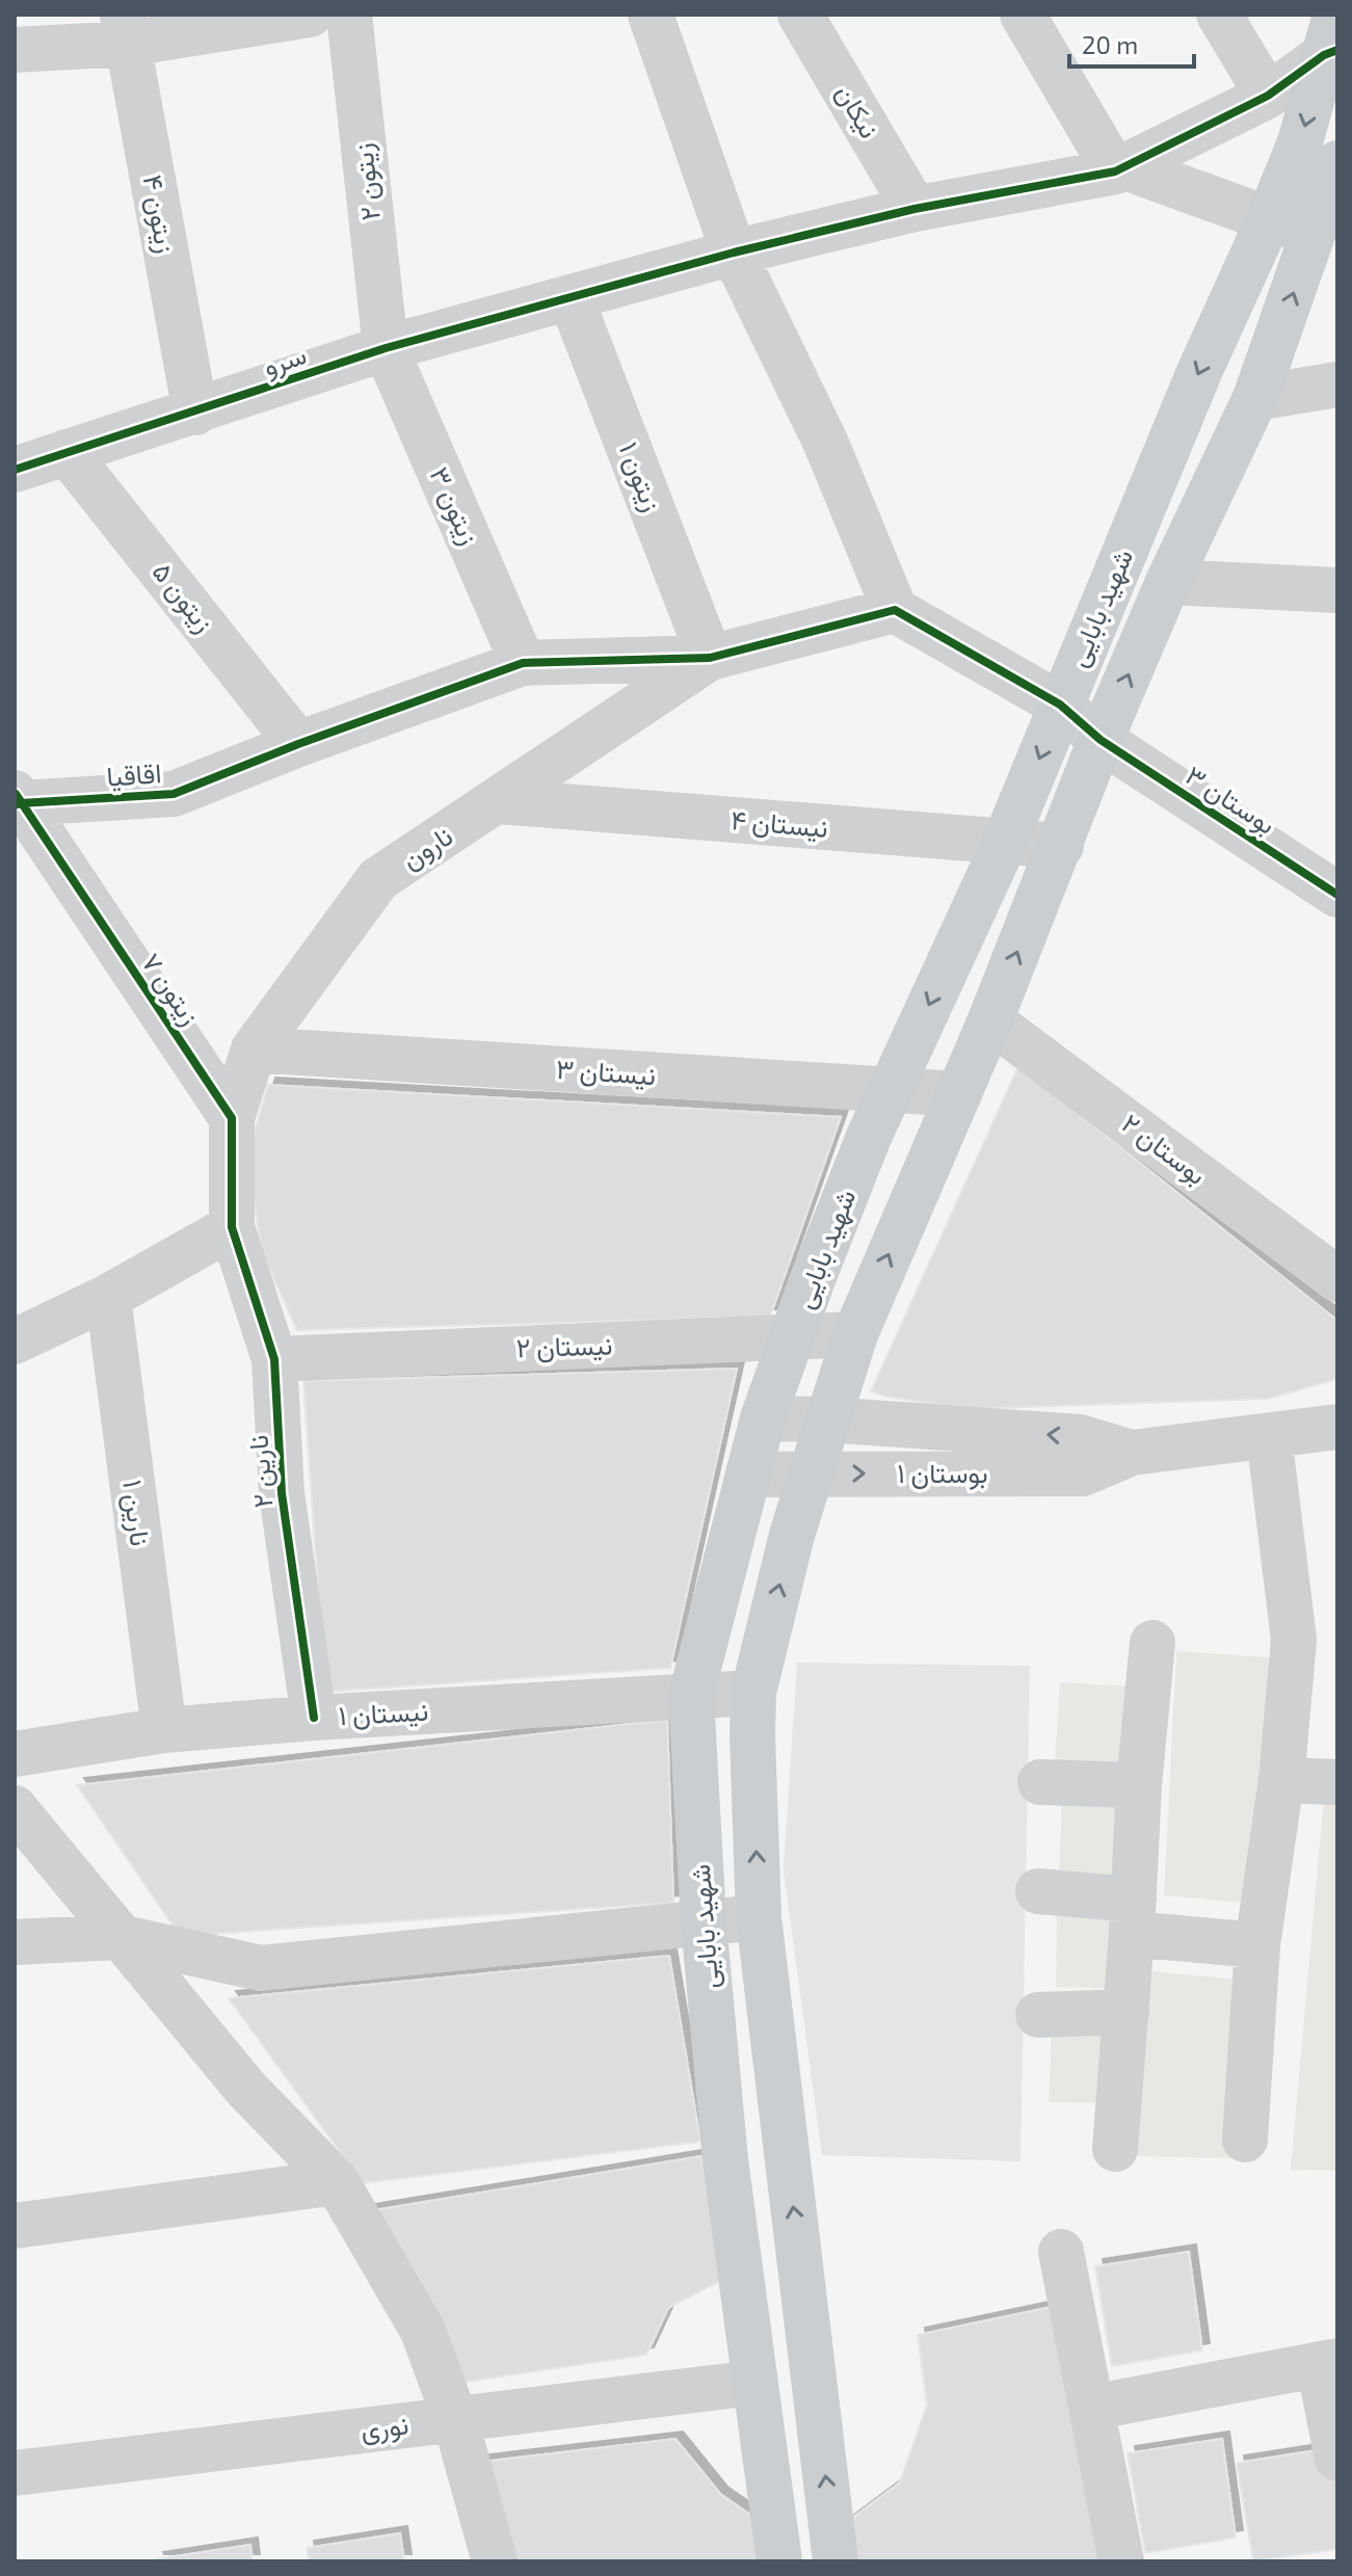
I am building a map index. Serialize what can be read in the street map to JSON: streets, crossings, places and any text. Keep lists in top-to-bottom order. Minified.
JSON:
{"streets":{"main road":["شهید بابایی"],"street":["نیکان","زیتون ۲","زیتون ۴","سرو","زیتون ۱","زیتون ۳","زیتون ۵","اقاقیا","بوستان ۳","نیستان ۴","نارون","زیتون ۷","نیستان ۳","بوستان ۲","نیستان ۲","نارین ۲","بوستان ۱","نارین ۱","نیستان ۱","نوری"]},"crossings":[["نیکان","سرو"],["زیتون ۲","سرو"],["زیتون ۲","زیتون ۳"],["زیتون ۴","سرو"],["سرو","زیتون ۱"],["سرو","زیتون ۳"],["سرو","زیتون ۵"],["زیتون ۱","اقاقیا"],["زیتون ۱","نارون"],["زیتون ۳","اقاقیا"],["زیتون ۵","اقاقیا"],["شهید بابایی","بوستان ۳"],["شهید بابایی","نیستان ۴"],["شهید بابایی","نیستان ۳"],["شهید بابایی","بوستان ۲"],["شهید بابایی","نیستان ۲"],["شهید بابایی","بوستان ۱"],["شهید بابایی","نیستان ۱"],["شهید بابایی","نوری"],["اقاقیا","نارون"],["اقاقیا","زیتون ۷"],["نیستان ۴","نارون"],["نارون","زیتون ۷"],["نارون","نیستان ۳"],["نیستان ۲","نارین ۲"],["نارین ۲","نیستان ۱"],["نارین ۱","نیستان ۱"]],"scale_bar":"20 m"}
